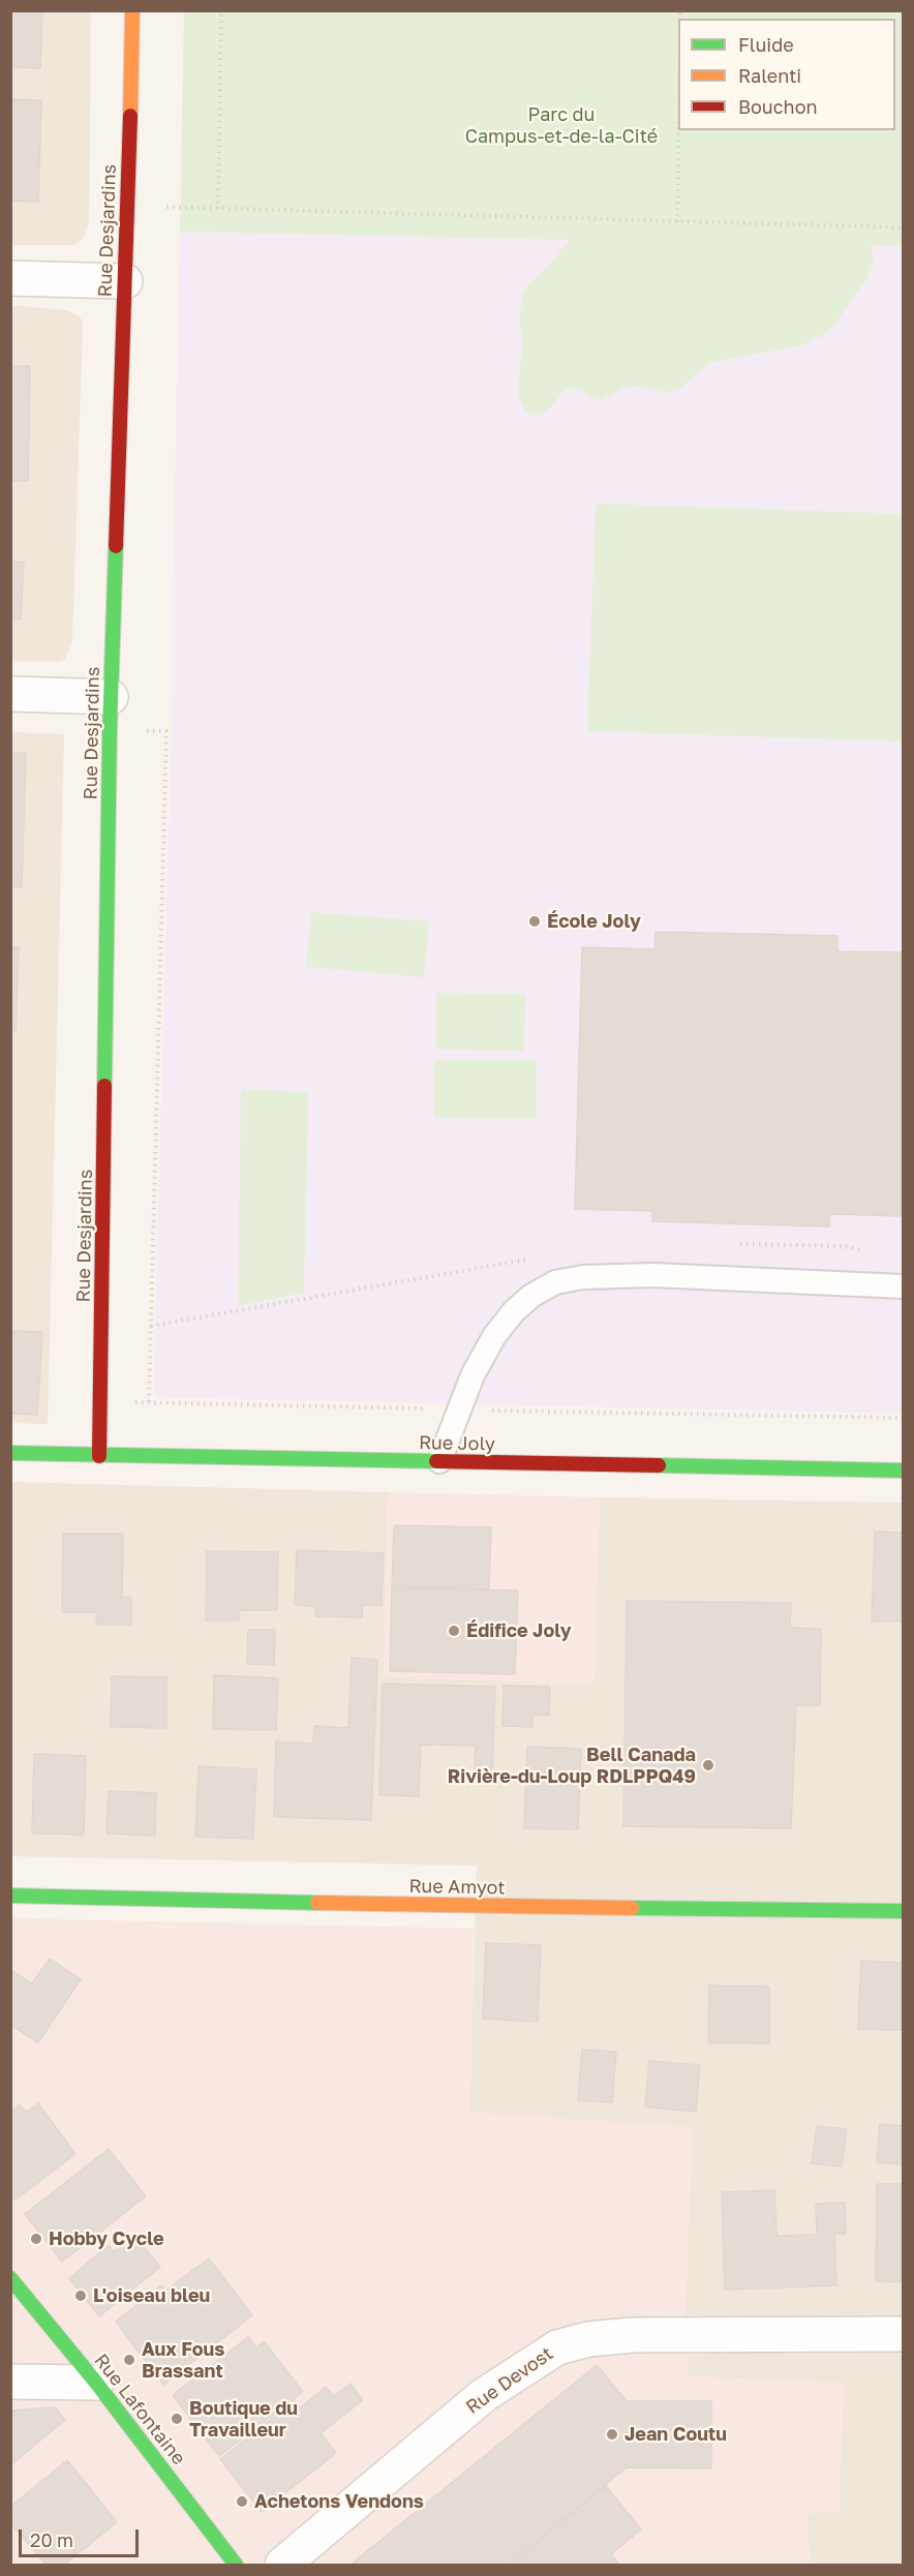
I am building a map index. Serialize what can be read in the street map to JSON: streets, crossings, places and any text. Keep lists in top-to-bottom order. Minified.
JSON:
{"streets":{"street":["Rue Desjardins","Rue Joly","Rue Amyot","Rue Devost","Rue Lafontaine"]},"crossings":[["Rue Desjardins","Rue Joly"]],"parks":["Parc du Campus-et-de-la-Cité"],"places":["École Joly","Édifice Joly","Bell Canada Rivière-du-Loup RDLPPQ49","Hobby Cycle","L'oiseau bleu","Aux Fous Brassant","Boutique du Travailleur","Jean Coutu","Achetons Vendons"],"legend":["Fluide","Ralenti","Bouchon"],"scale_bar":"20 m"}
